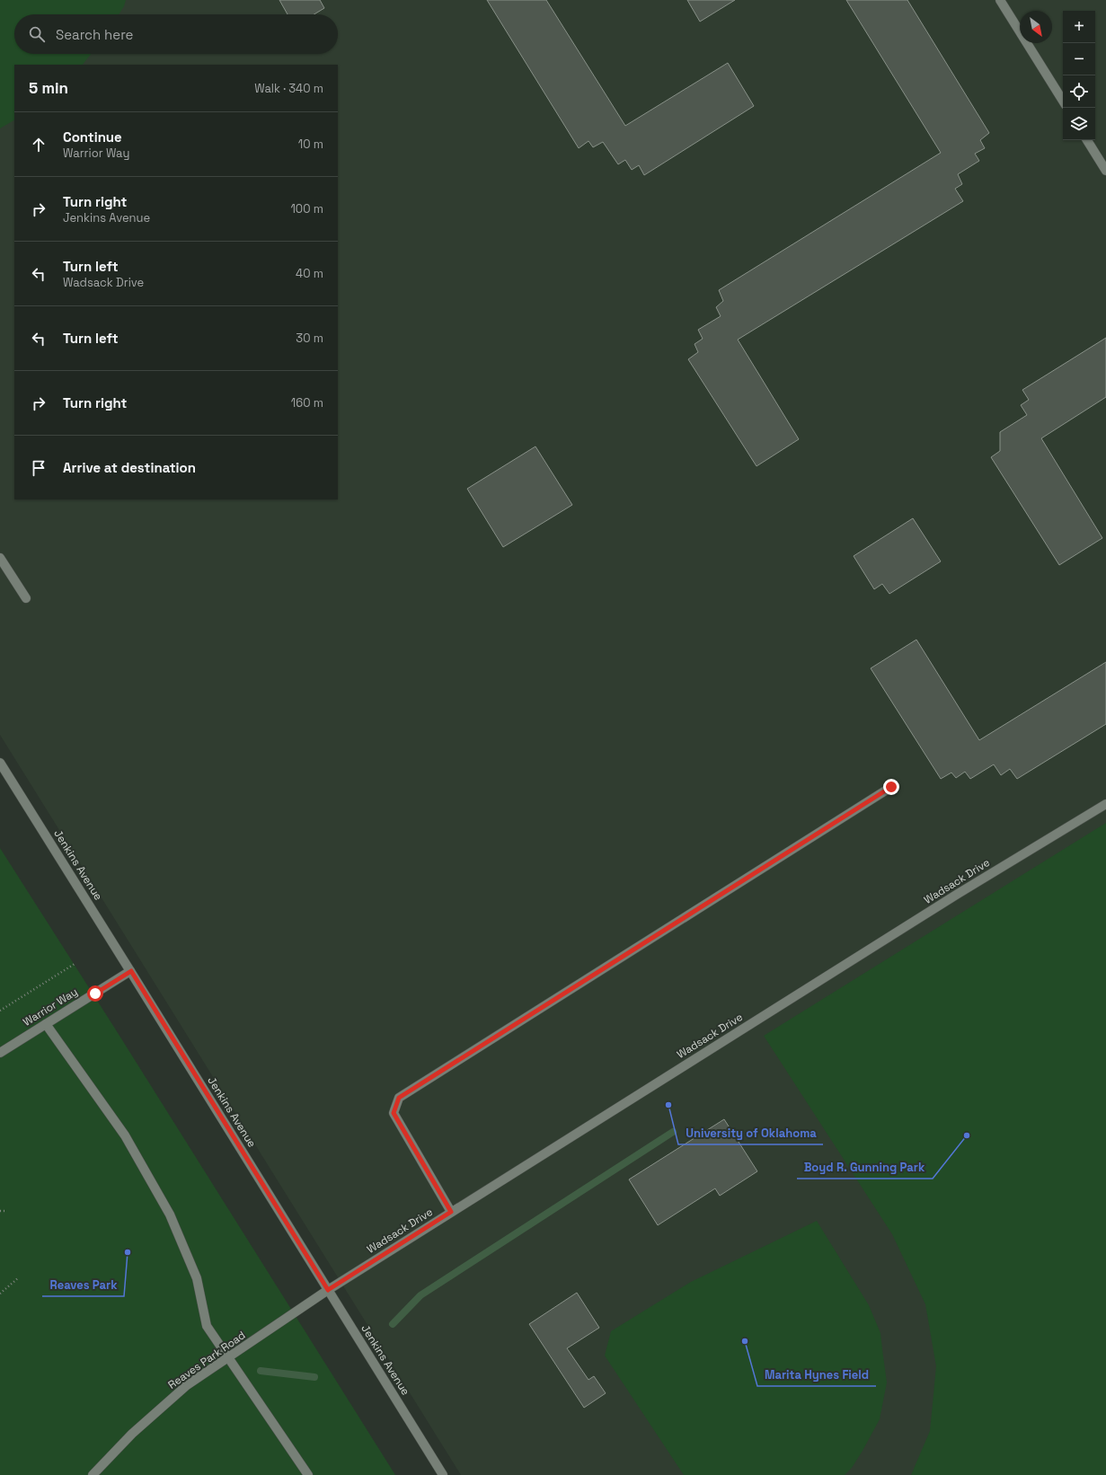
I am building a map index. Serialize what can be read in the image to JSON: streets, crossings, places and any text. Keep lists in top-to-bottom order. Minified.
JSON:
{"streets":{"street":["Jenkins Avenue","Wadsack Drive","Warrior Way","Reaves Park Road"]},"crossings":[["Jenkins Avenue","Wadsack Drive"],["Jenkins Avenue","Warrior Way"],["Jenkins Avenue","Reaves Park Road"],["Wadsack Drive","Reaves Park Road"]],"places":["University of Oklahoma","Boyd R. Gunning Park","Reaves Park","Marita Hynes Field"],"north":"bottom right","page":{"map_buttons":["+","−"],"search":"Search here","heading":["5 min","Walk · 340 m"],"list":[["Continue","Warrior Way","10 m"],["Turn right","Jenkins Avenue","100 m"],["Turn left","Wadsack Drive","40 m"],["Turn left","30 m"],["Turn right","160 m"],"Arrive at destination"]}}
